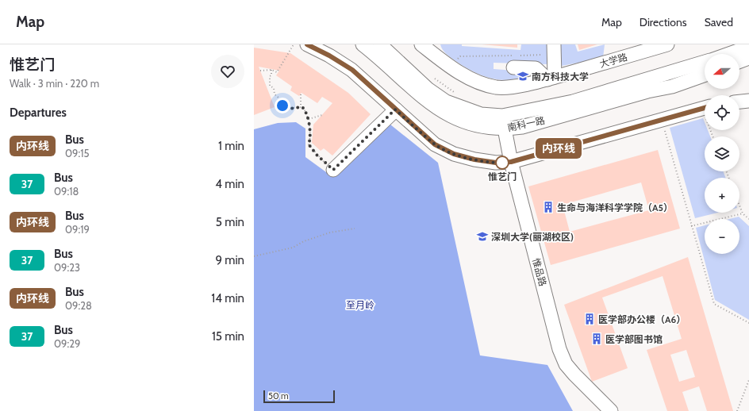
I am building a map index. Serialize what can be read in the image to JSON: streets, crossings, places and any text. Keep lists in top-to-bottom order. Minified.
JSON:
{"streets":{"street":["大学路","南科一路","惟品路"]},"crossings":[["南科一路","惟品路"]],"parks":["至月岭"],"places":{"school or university":["南方科技大学","深圳大学(丽湖校区)"],"other":["惟艺门"],"building":["生命与海洋科学学院（A5）","医学部办公楼（A6）","医学部图书馆"]},"lines":["bus line 内环线"],"scale_bar":"50 m","north":"left","page":{"header":"Map","nav":["Map","Directions","Saved"],"heading":[["惟艺门","Walk · 3 min · 220 m"],"Departures"],"on_map":"内环线","map_buttons":["+","−"],"list":[{"mark":"内环线","name":"Bus","note":"09:15","value":"1 min"},{"mark":"37","name":"Bus","note":"09:18","value":"4 min"},{"mark":"内环线","name":"Bus","note":"09:19","value":"5 min"},{"mark":"37","name":"Bus","note":"09:23","value":"9 min"},{"mark":"内环线","name":"Bus","note":"09:28","value":"14 min"},{"mark":"37","name":"Bus","note":"09:29","value":"15 min"}],"scale":"50 m"}}
